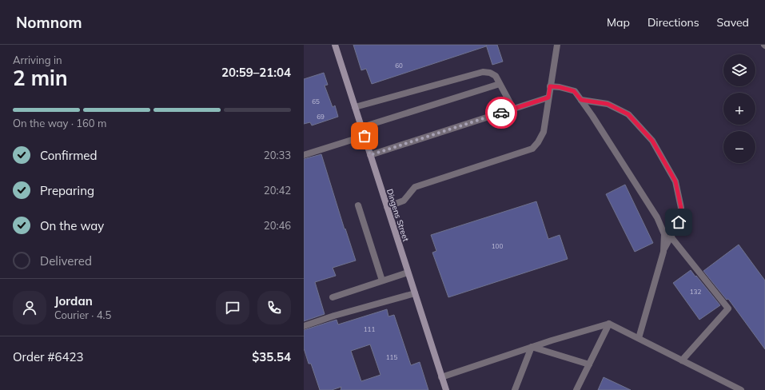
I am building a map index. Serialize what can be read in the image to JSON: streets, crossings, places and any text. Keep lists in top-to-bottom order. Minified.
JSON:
{"streets":{"street":["Dingens Street"]},"house_numbers":["60","65","69","100","132","111","115"],"page":{"header":"Nomnom","nav":["Map","Directions","Saved"],"heading":["2 min","Arriving in","20:59–21:04"],"panel":["Jordan","Courier · 4.5","Order #6423","$35.54"],"map_buttons":["+","−"],"bar":"On the way · 160 m","list":[["Confirmed","20:33"],["Preparing","20:42"],["On the way","20:46"],"Delivered"]}}
